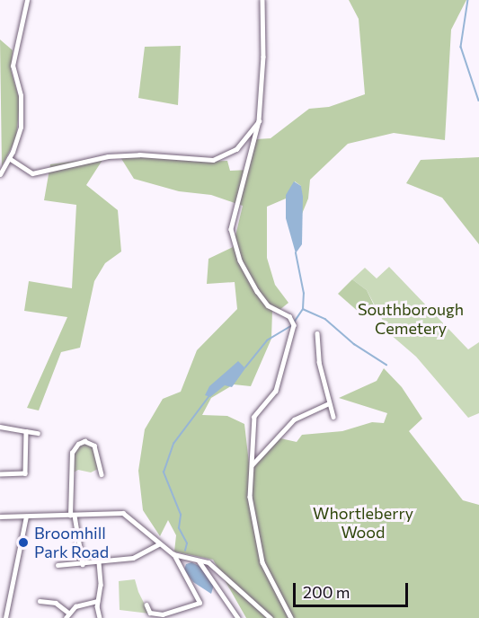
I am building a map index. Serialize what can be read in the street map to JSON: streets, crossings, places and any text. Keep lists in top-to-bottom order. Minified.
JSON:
{"parks":["Southborough Cemetery","Whortleberry Wood"],"places":["Broomhill Park Road"],"scale_bar":"200 m"}
